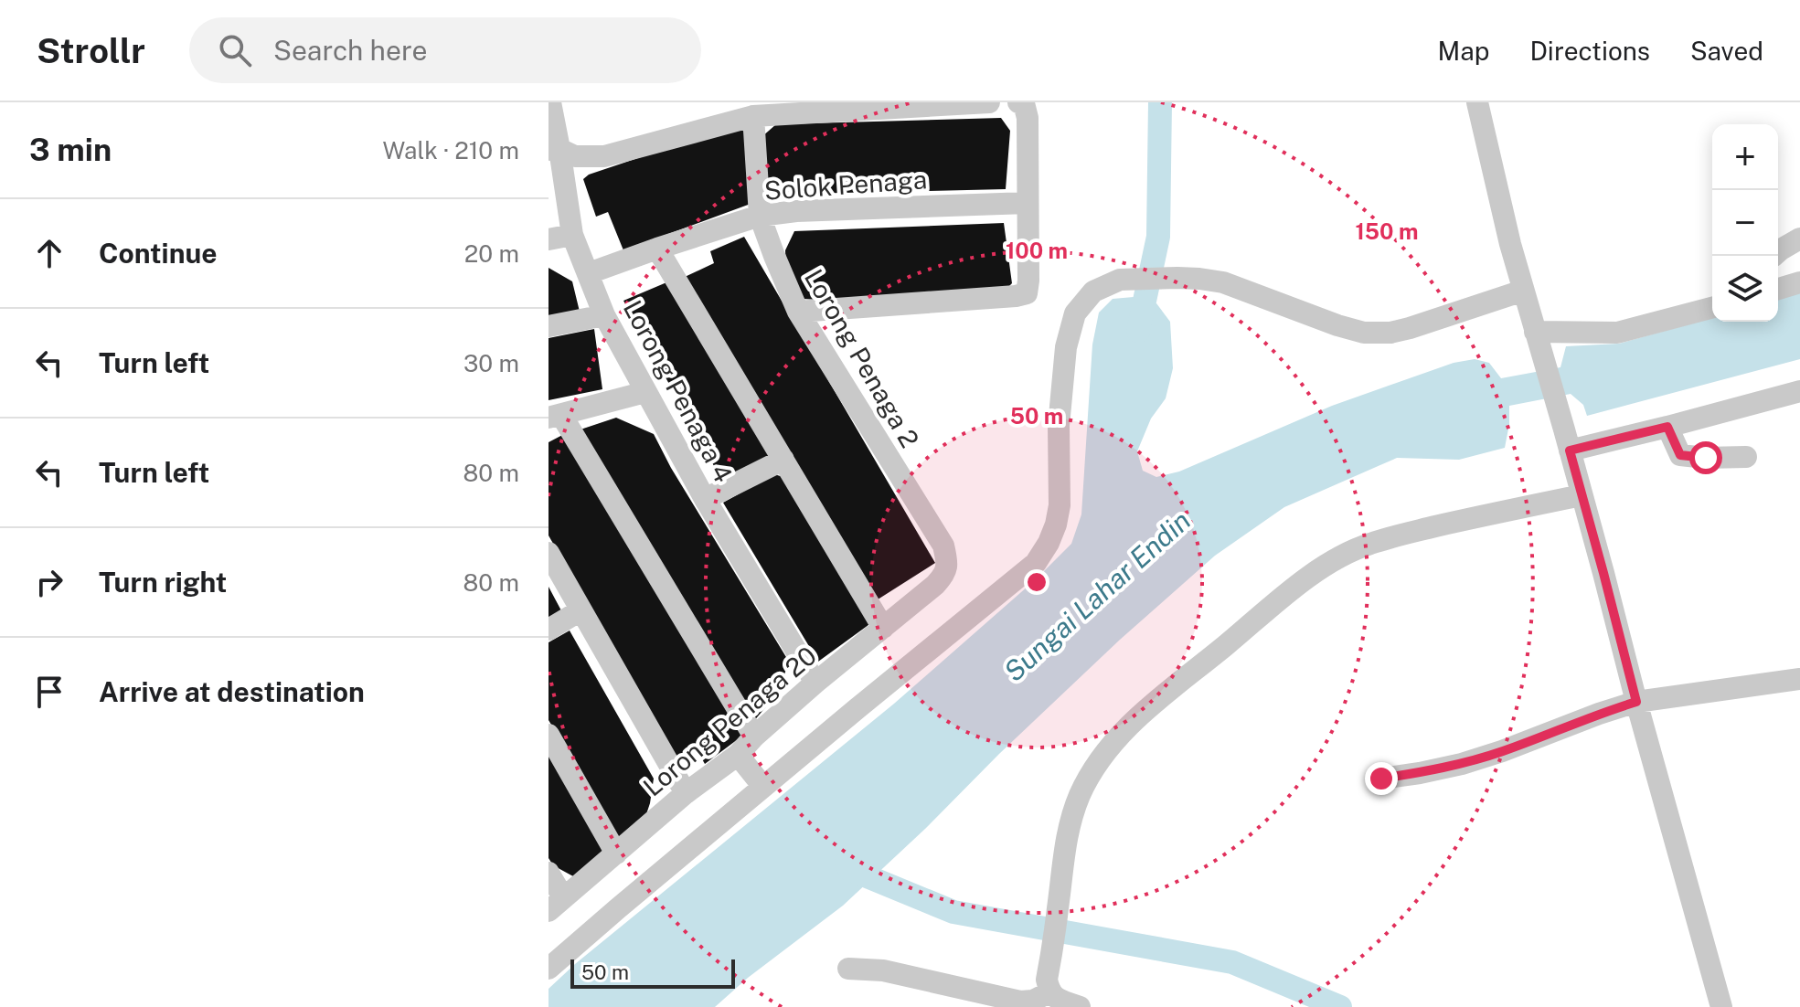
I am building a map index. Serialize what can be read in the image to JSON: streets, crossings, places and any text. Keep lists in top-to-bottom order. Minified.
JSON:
{"streets":{"street":["Solok Penaga","Lorong Penaga 2","Lorong Penaga 4","Lorong Penaga 20"]},"crossings":[["Solok Penaga","Lorong Penaga 2"],["Solok Penaga","Lorong Penaga 4"],["Lorong Penaga 2","Lorong Penaga 20"],["Lorong Penaga 4","Lorong Penaga 20"]],"water":["Sungai Lahar Endin"],"scale_bar":"50 m","page":{"header":"Strollr","search":"Search here","nav":["Map","Directions","Saved"],"heading":["3 min","Walk · 210 m"],"map_buttons":["+","−"],"list":[["Continue","20 m"],["Turn left","30 m"],["Turn left","80 m"],["Turn right","80 m"],"Arrive at destination"],"scale":"50 m"},"rings":["150 m","100 m","50 m"]}
